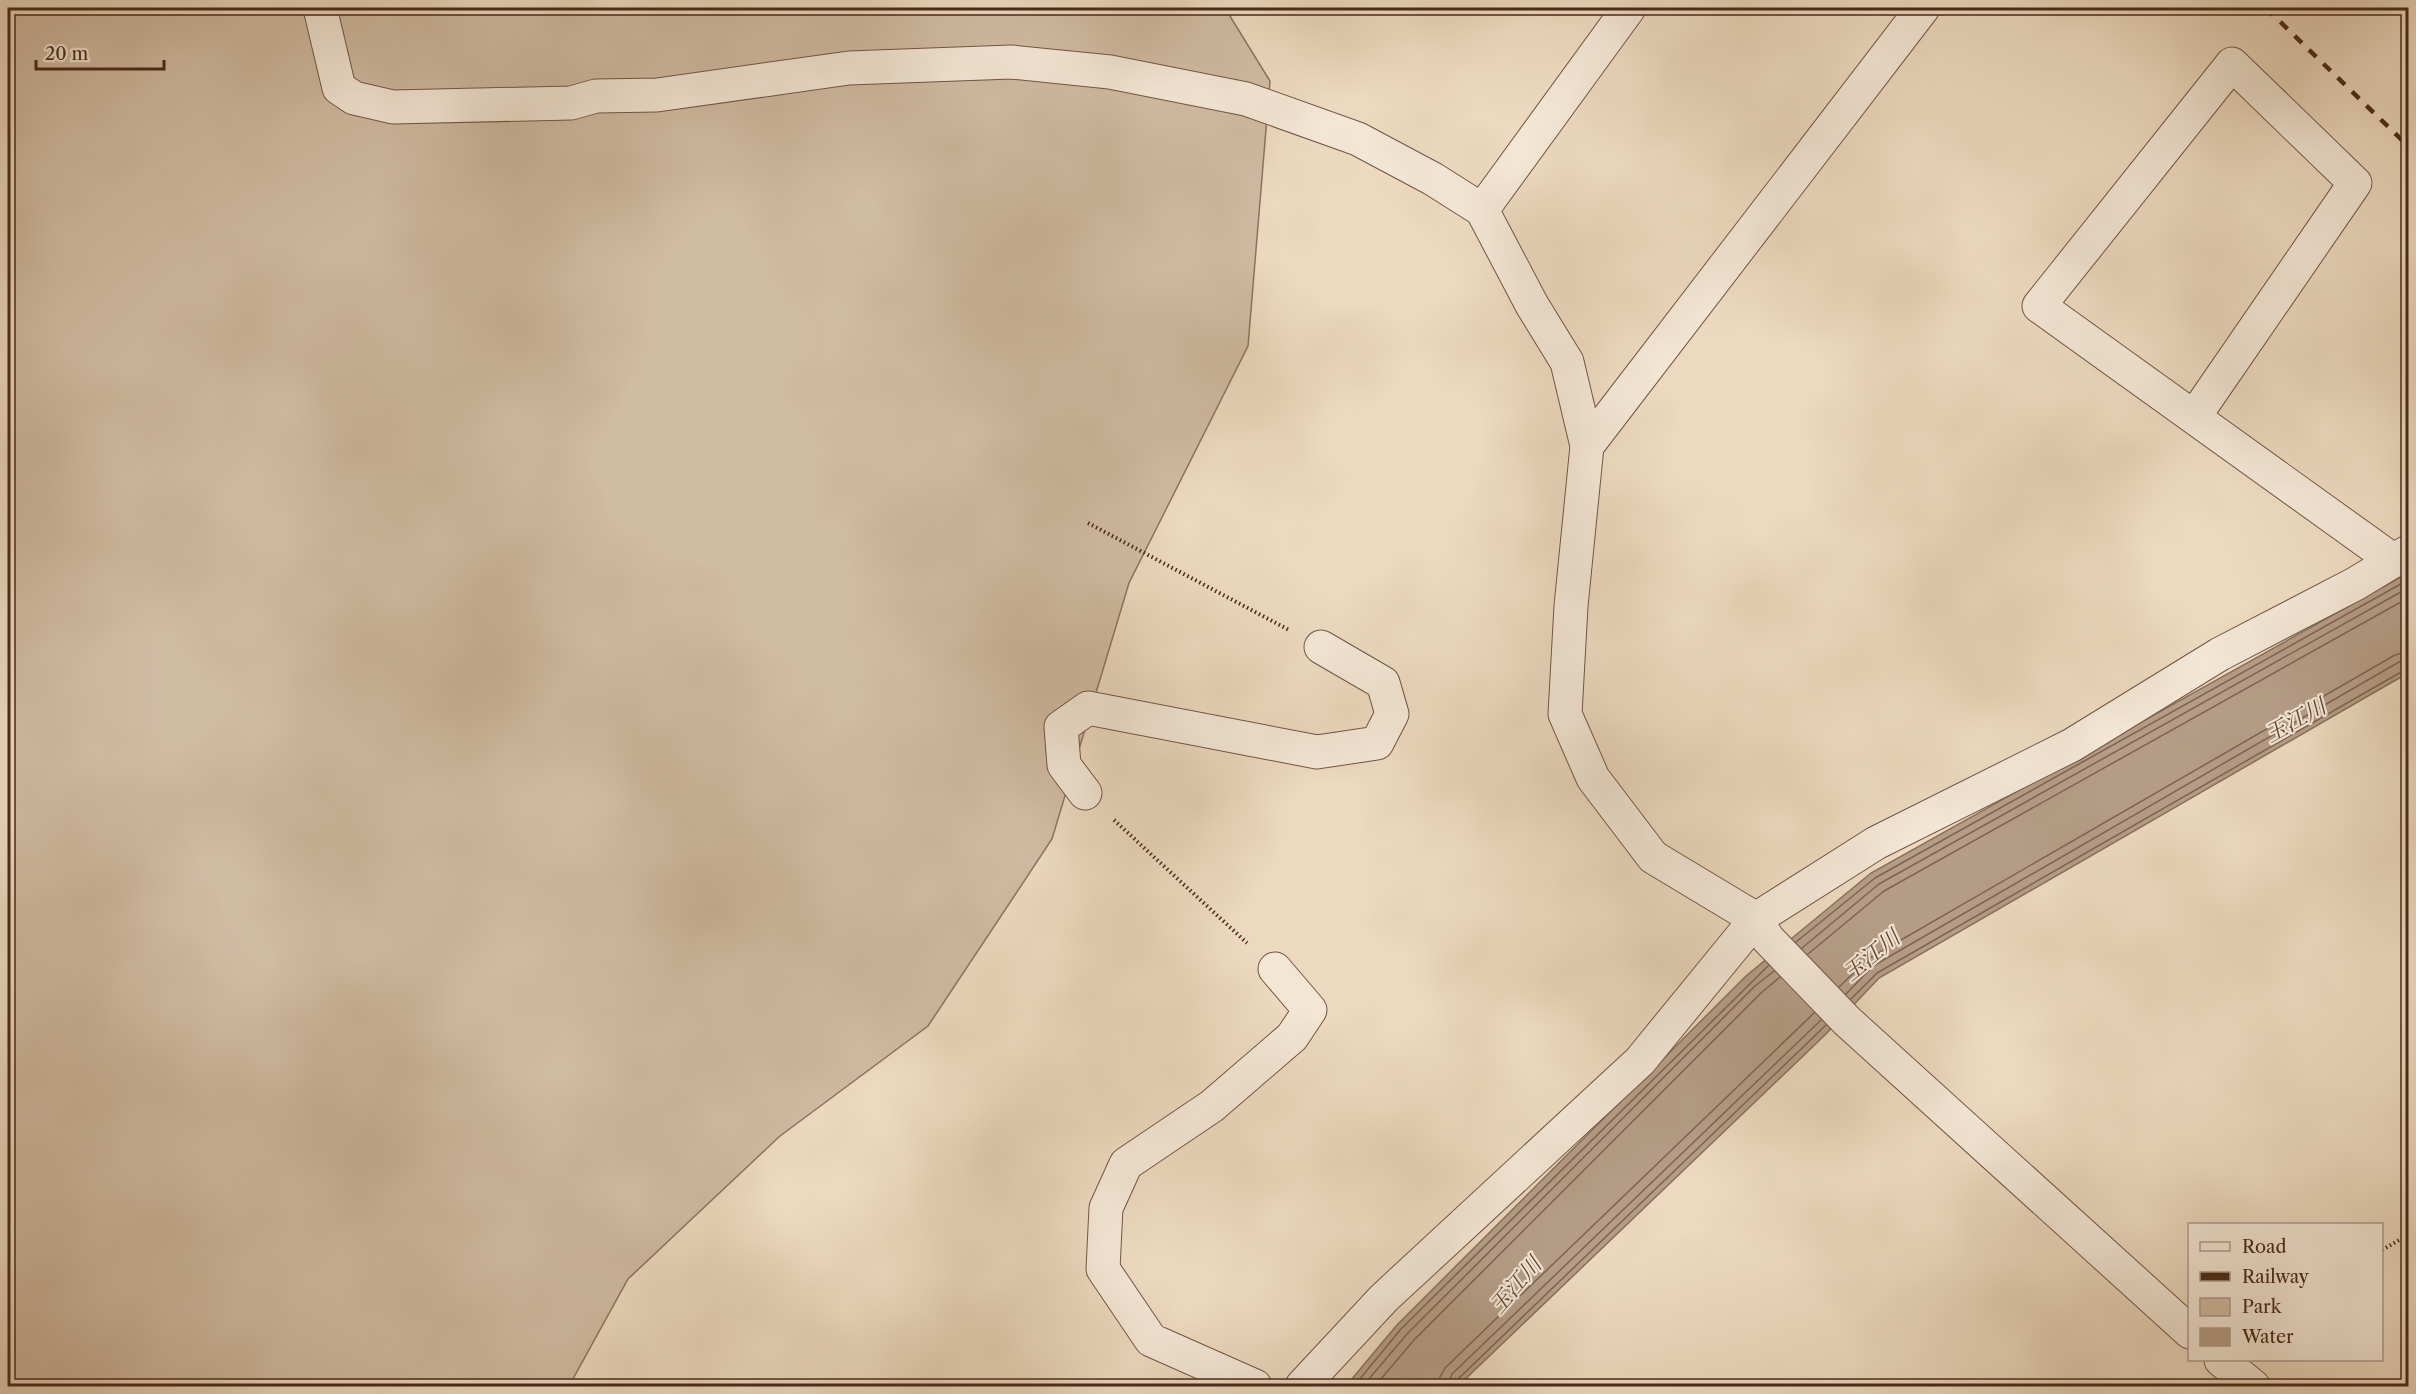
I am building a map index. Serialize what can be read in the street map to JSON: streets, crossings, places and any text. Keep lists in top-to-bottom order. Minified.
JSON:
{"water":["玉江川"],"legend":["Road","Railway","Park","Water"],"scale_bar":"20 m"}
